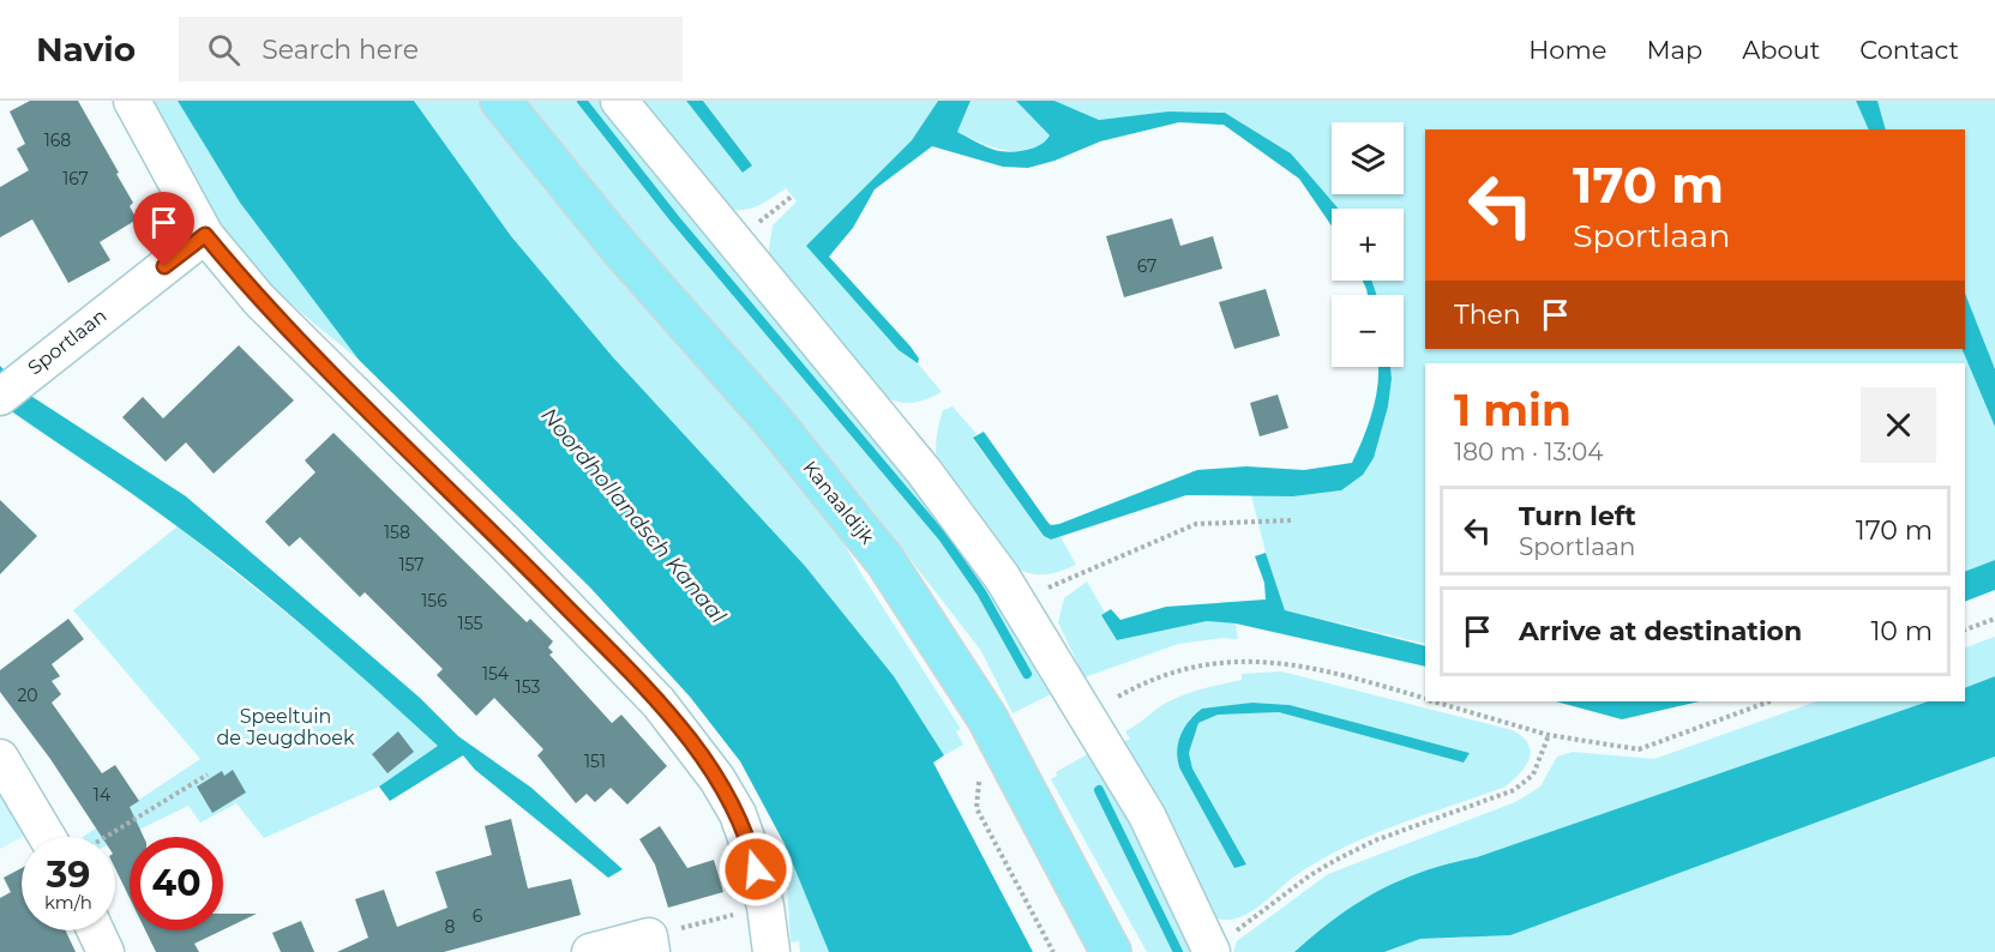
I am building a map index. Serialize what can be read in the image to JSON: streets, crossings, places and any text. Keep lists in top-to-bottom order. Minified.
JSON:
{"streets":{"main road":["Kanaaldijk"],"street":["Sportlaan"]},"water":["Noordhollandsch Kanaal"],"parks":["Speeltuin de Jeugdhoek"],"house_numbers":["168","167","67","158","157","156","155","154","153","20","151","14","6","8"],"page":{"header":"Navio","search":"Search here","nav":["Home","Map","About","Contact"],"map_buttons":["+","−"],"turn":["170 m","Sportlaan"],"then":"Then","heading":["1 min","180 m · 13:04"],"list":[{"name":"Turn left","note":"Sportlaan","value":"170 m"},{"name":"Arrive at destination","value":"10 m"}],"speed":"39 km/h","limit":"40"}}
